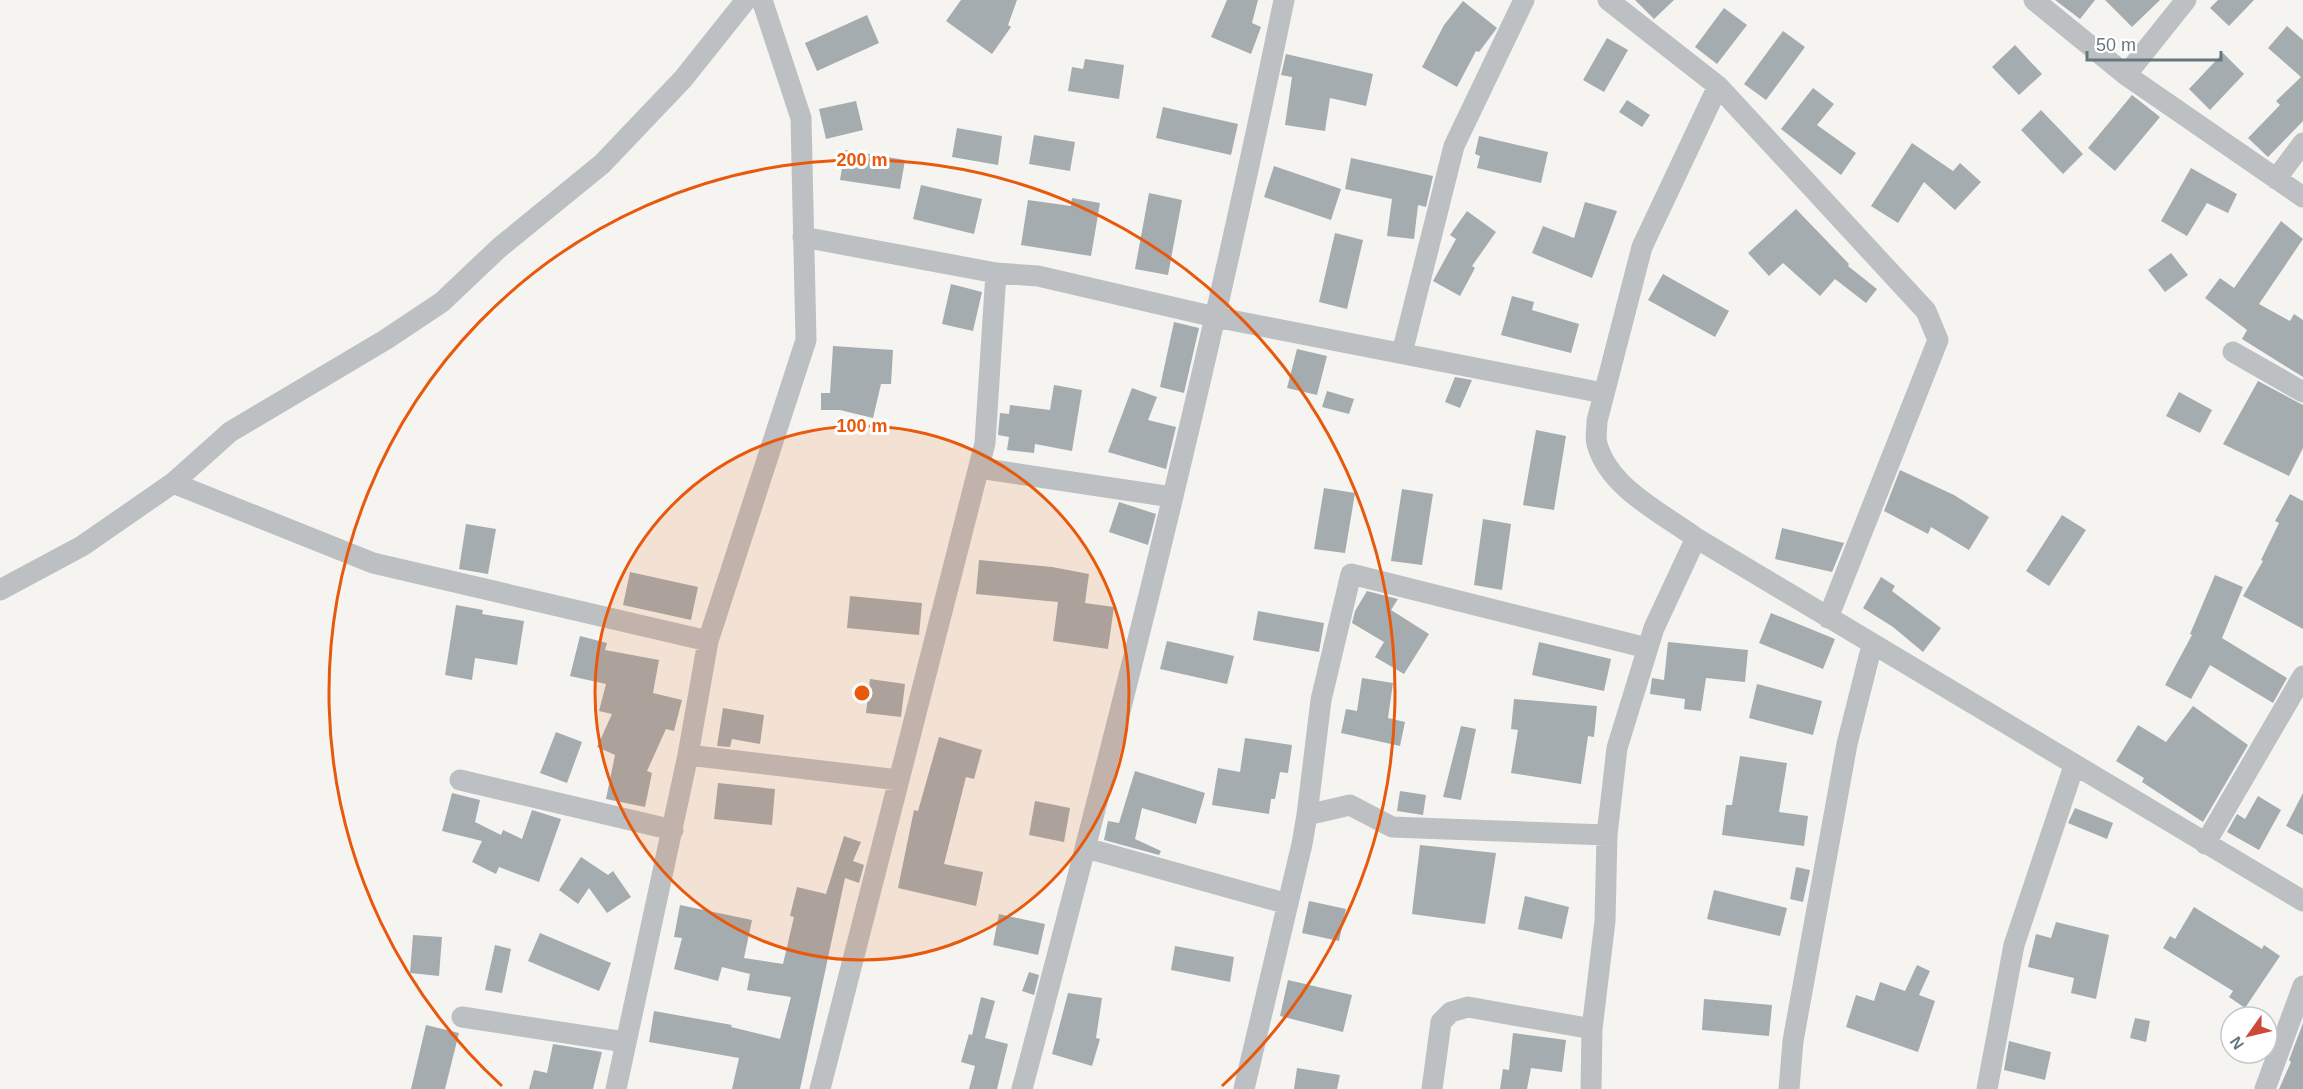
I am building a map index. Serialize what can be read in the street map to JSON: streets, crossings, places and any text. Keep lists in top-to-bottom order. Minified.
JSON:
{"scale_bar":"50 m","north":"bottom left","rings":["200 m","100 m"]}
